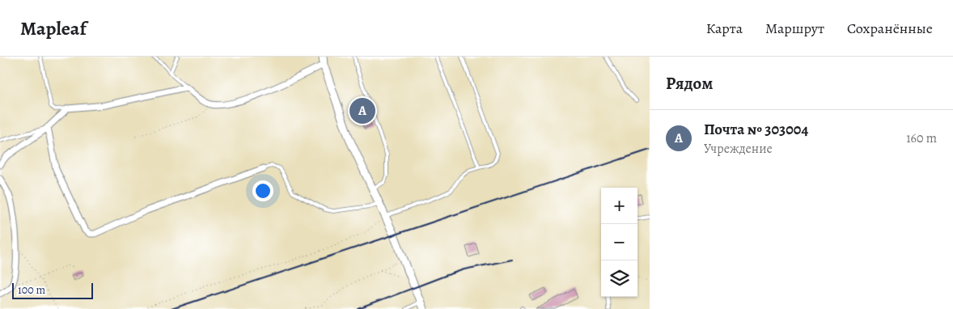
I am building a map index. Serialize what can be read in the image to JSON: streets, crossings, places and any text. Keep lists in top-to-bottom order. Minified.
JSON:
{"scale_bar":"100 m","page":{"header":"Mapleaf","nav":["Карта","Маршрут","Сохранённые"],"heading":"Рядом","pins":"A","list":[{"mark":"A","name":"Почта № 303004","note":"Учреждение","value":"160 m"}],"map_buttons":["+","−"],"scale":"100 m"}}
